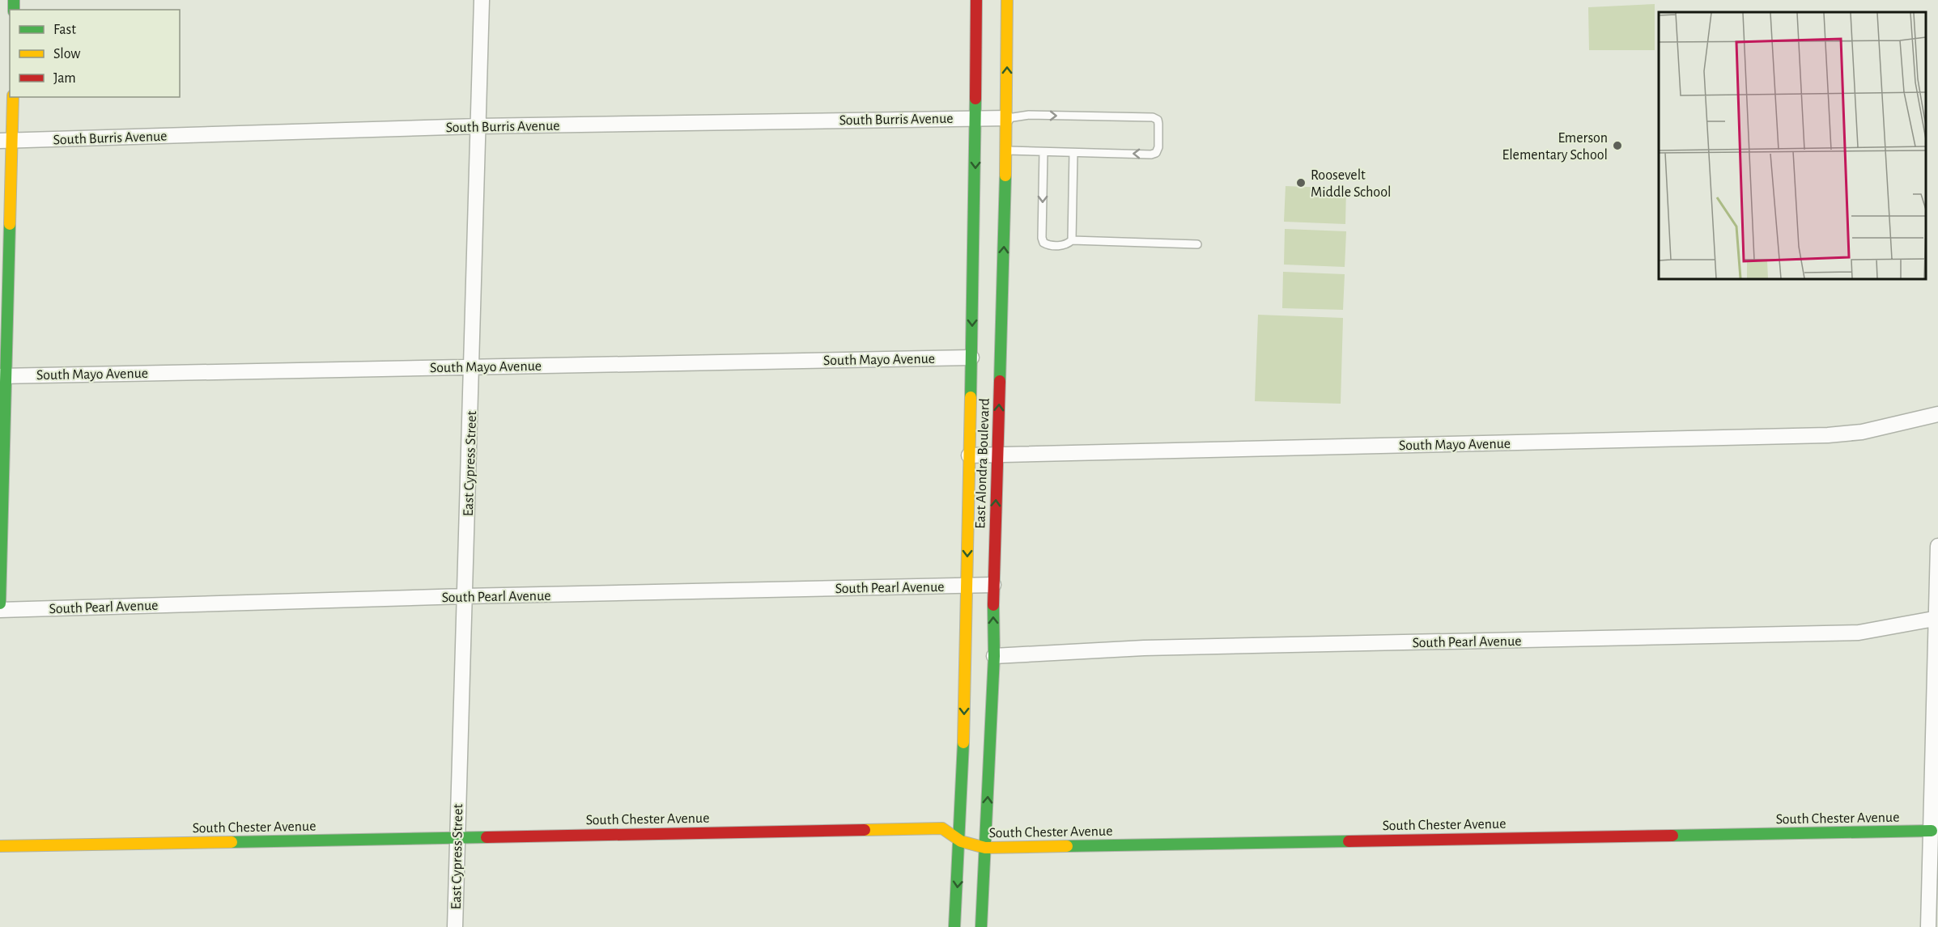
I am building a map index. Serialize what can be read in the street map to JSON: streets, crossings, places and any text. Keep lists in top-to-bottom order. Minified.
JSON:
{"streets":{"street":["South Burris Avenue","South Mayo Avenue","East Cypress Street","East Alondra Boulevard","South Pearl Avenue","South Chester Avenue"]},"crossings":[["South Burris Avenue","East Cypress Street"],["South Burris Avenue","East Alondra Boulevard"],["South Mayo Avenue","East Cypress Street"],["South Mayo Avenue","East Alondra Boulevard"],["East Cypress Street","South Pearl Avenue"],["East Cypress Street","South Chester Avenue"],["East Alondra Boulevard","South Pearl Avenue"],["East Alondra Boulevard","South Chester Avenue"]],"places":["Emerson Elementary School","Roosevelt Middle School"],"legend":["Fast","Slow","Jam"]}
